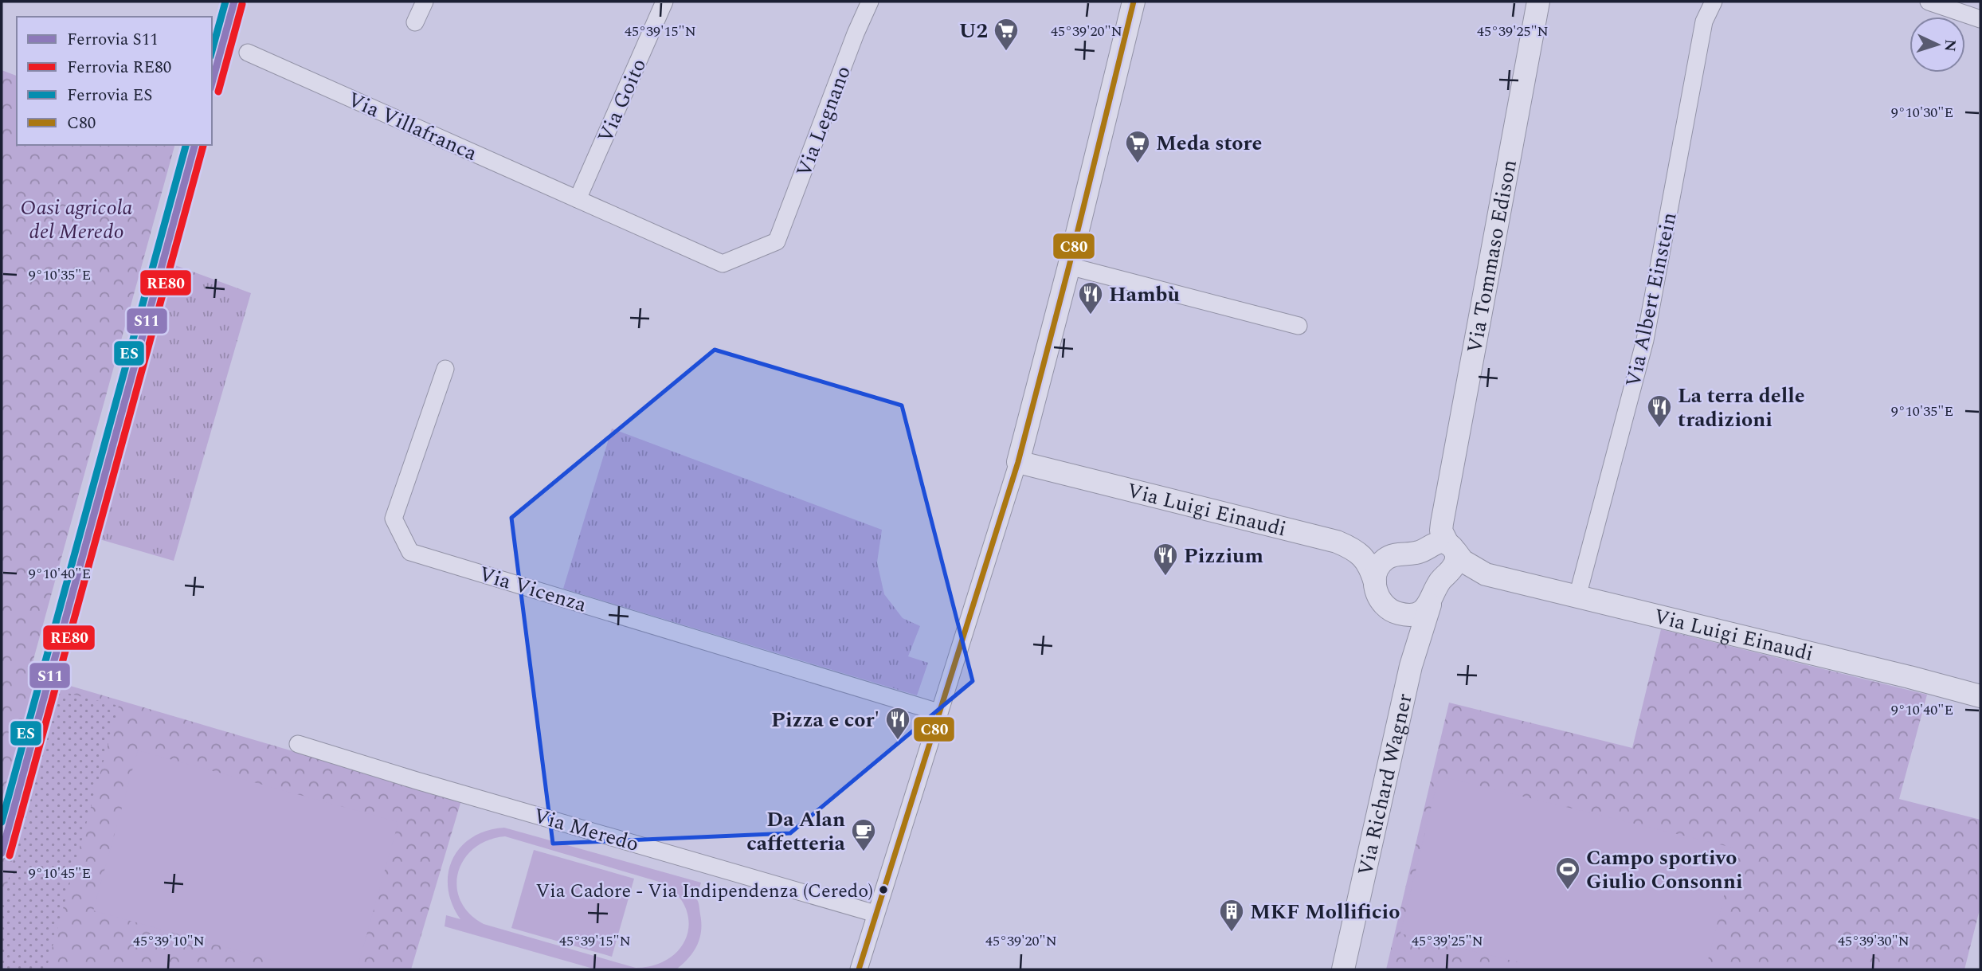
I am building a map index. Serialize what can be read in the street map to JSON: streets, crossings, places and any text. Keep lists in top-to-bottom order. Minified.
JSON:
{"streets":{"street":["Via Goito","Via Legnano","Via Villafranca","Via Tommaso Edison","Via Albert Einstein","Via Luigi Einaudi","Via Vicenza","Via Richard Wagner","Via Meredo"]},"crossings":[["Via Goito","Via Villafranca"],["Via Legnano","Via Villafranca"],["Via Tommaso Edison","Via Luigi Einaudi"],["Via Tommaso Edison","Via Richard Wagner"],["Via Albert Einstein","Via Luigi Einaudi"],["Via Luigi Einaudi","Via Richard Wagner"]],"parks":["Oasi agricola del Meredo"],"places":{"supermarket":["U2","Meda store"],"restaurant":["Hambù","La terra delle tradizioni","Pizzium","Pizza e cor'"],"cafe":["Da Alan caffetteria"],"other":["Via Cadore - Via Indipendenza (Ceredo)"],"sports":["Campo sportivo Giulio Consonni"],"building":["MKF Mollificio"]},"lines":["rail line S11","rail line ES","transit line C80","rail line RE80"],"legend":["Ferrovia S11","Ferrovia RE80","Ferrovia ES","C80"],"north":"right","coordinates":["45°39'15\"N","45°39'20\"N","45°39'25\"N","9°10'30\"E","9°10'35\"E","9°10'40\"E","9°10'45\"E","45°39'10\"N","45°39'30\"N"]}
